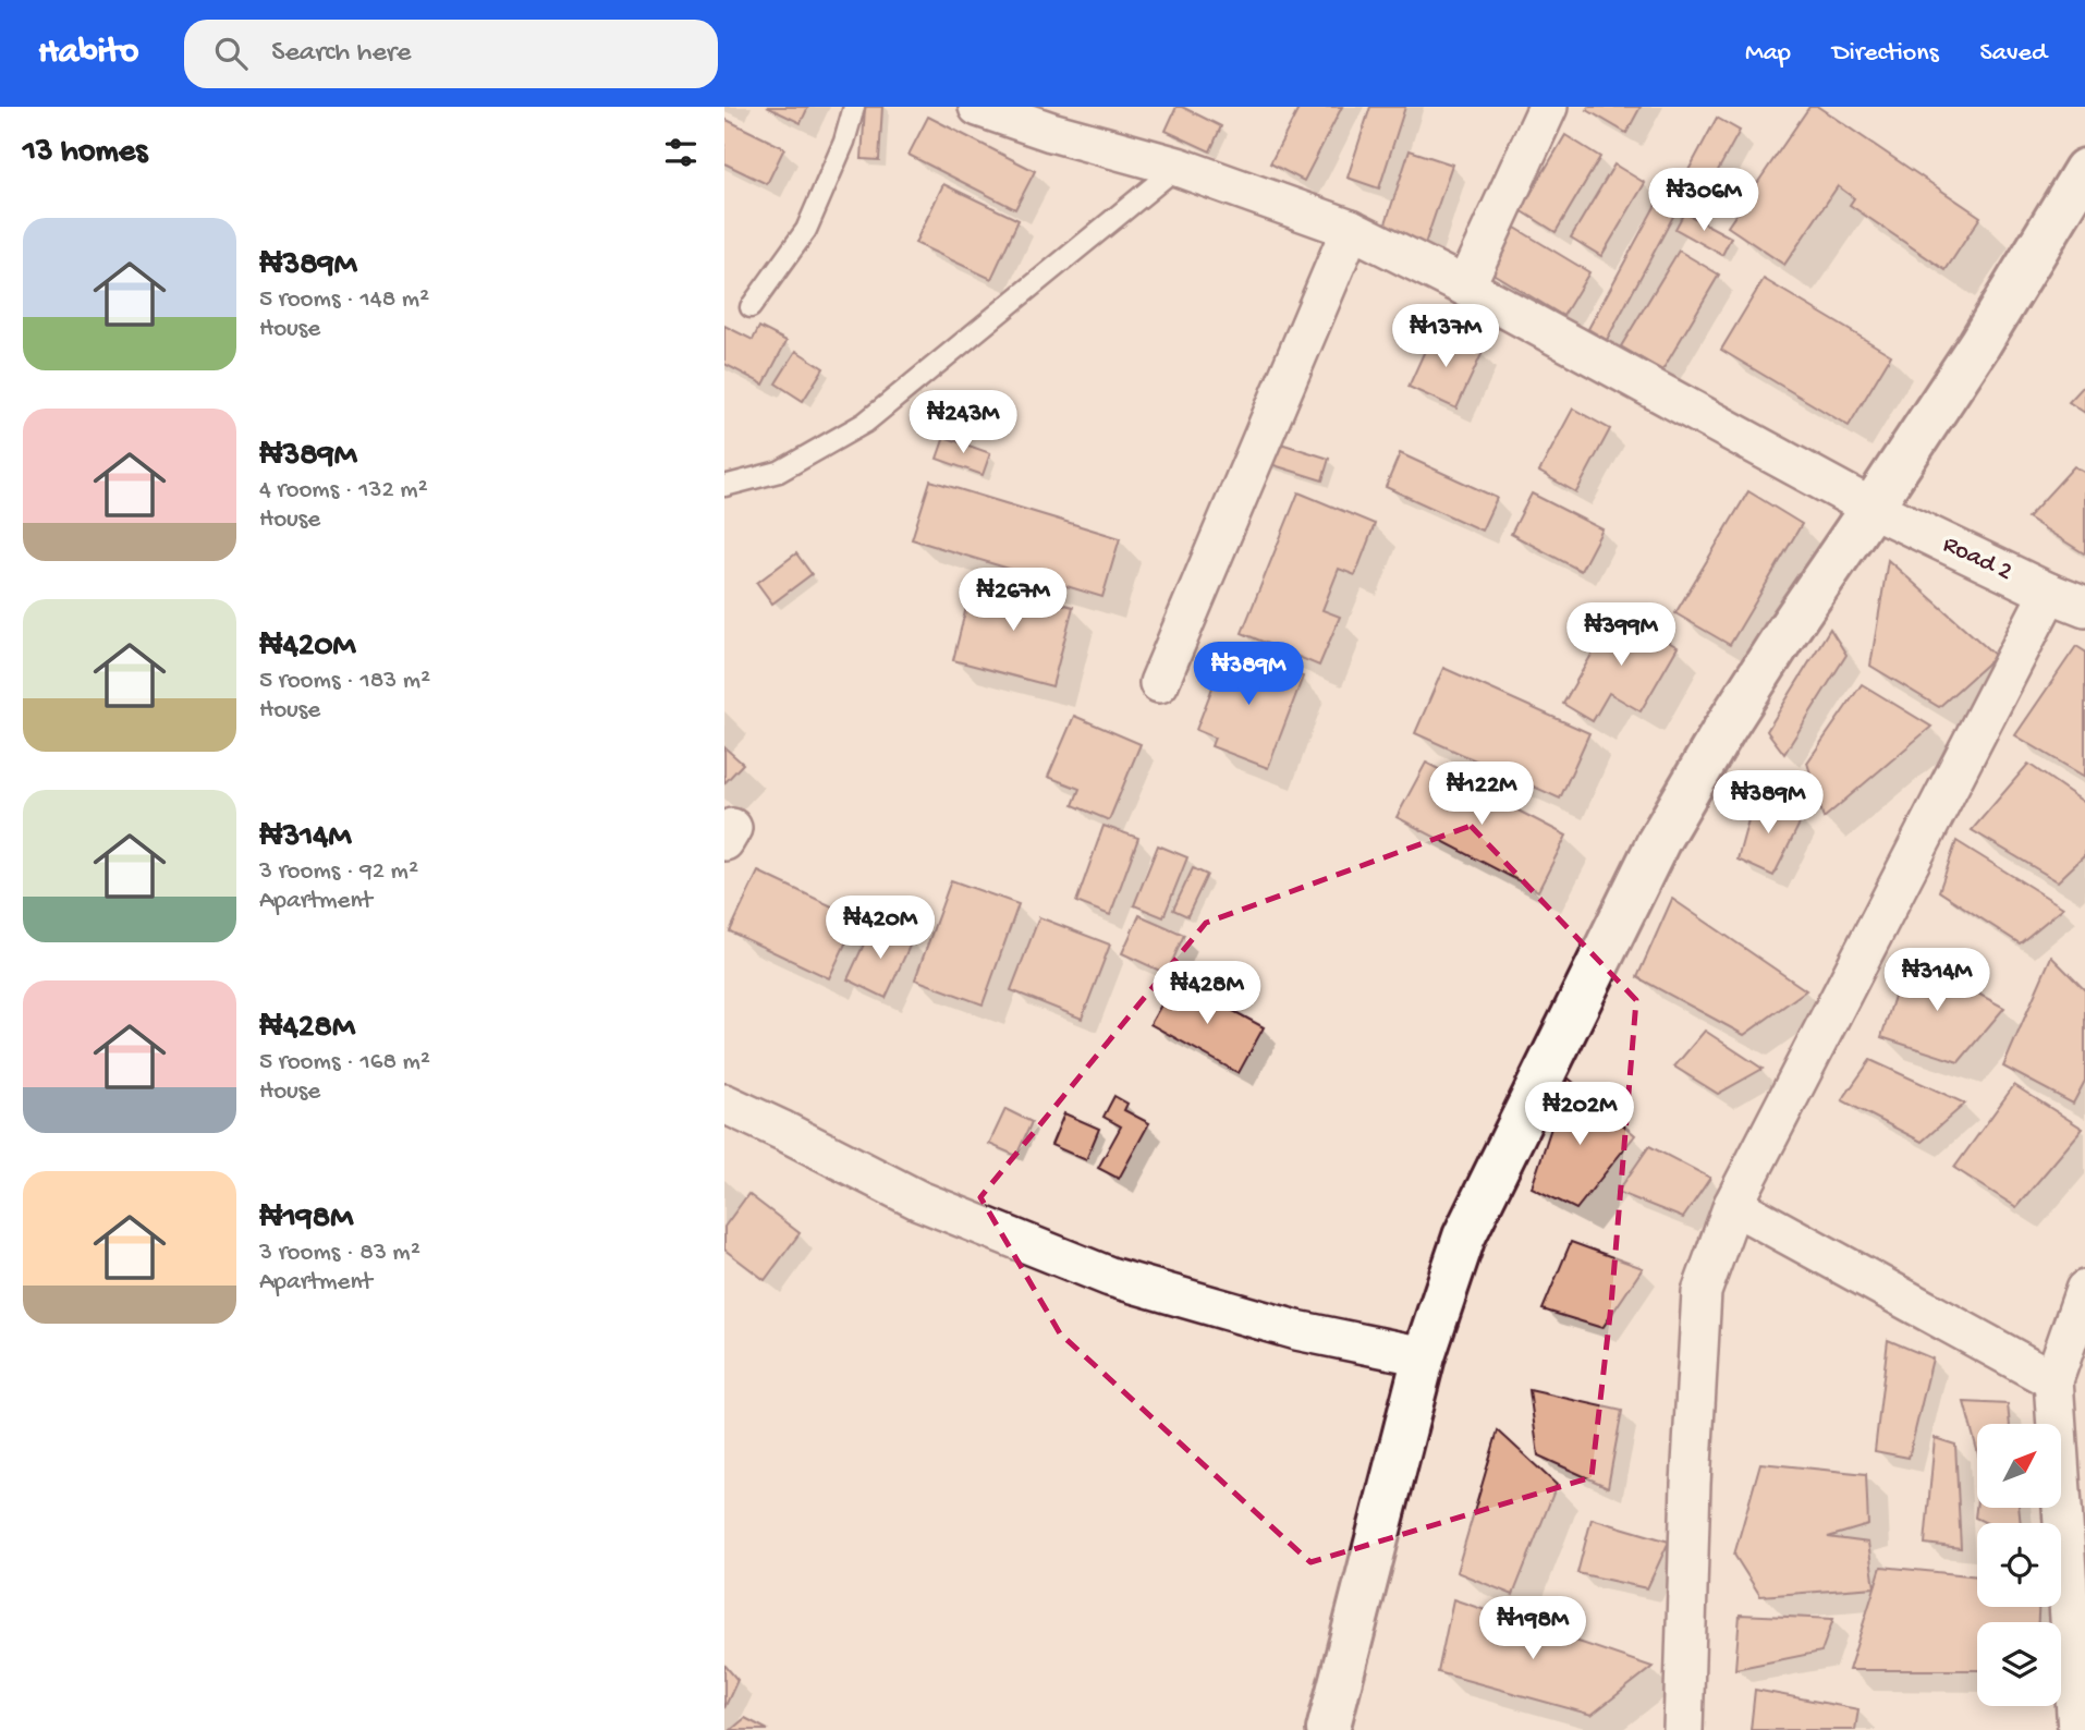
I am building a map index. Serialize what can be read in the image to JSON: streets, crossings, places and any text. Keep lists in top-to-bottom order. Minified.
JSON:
{"streets":{"street":["Road 2"]},"north":"top right","page":{"header":"Habito","search":"Search here","nav":["Map","Directions","Saved"],"heading":"13 homes","price":["₦306M","₦137M","₦243M","₦267M","₦399M","₦389M","₦122M","₦389M","₦420M","₦314M","₦428M","₦202M","₦198M"],"list":[{"name":"₦389M","note":"5 rooms · 148 m² · House"},{"name":"₦389M","note":"4 rooms · 132 m² · House"},{"name":"₦420M","note":"5 rooms · 183 m² · House"},{"name":"₦314M","note":"3 rooms · 92 m² · Apartment"},{"name":"₦428M","note":"5 rooms · 168 m² · House"},{"name":"₦198M","note":"3 rooms · 83 m² · Apartment"}]}}
